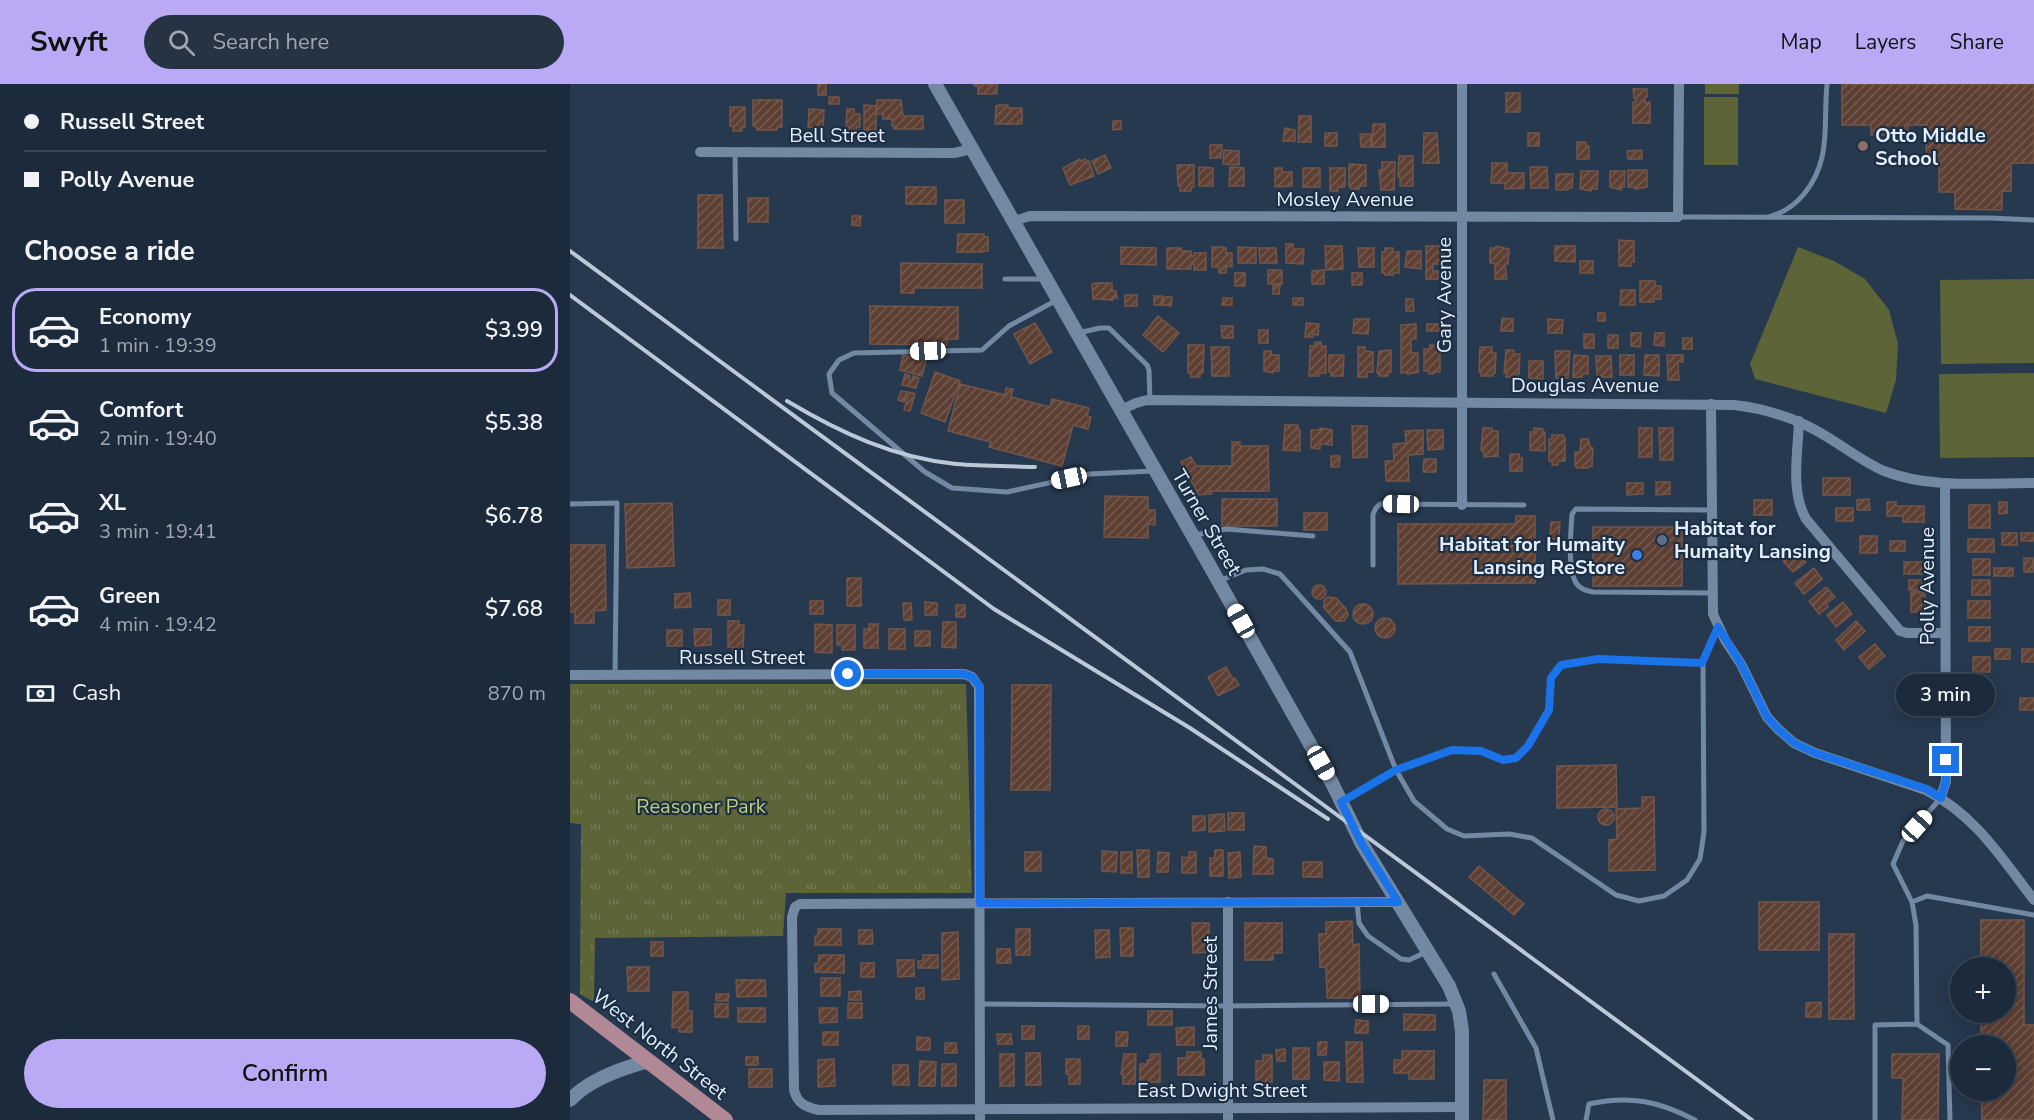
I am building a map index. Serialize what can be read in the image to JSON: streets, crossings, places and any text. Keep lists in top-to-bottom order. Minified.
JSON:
{"streets":{"main road":["West North Street"],"street":["Bell Street","Mosley Avenue","Gary Avenue","Douglas Avenue","Turner Street","Polly Avenue","Russell Street","James Street","East Dwight Street"]},"crossings":[["Bell Street","Turner Street"],["Mosley Avenue","Gary Avenue"],["Mosley Avenue","Turner Street"],["Gary Avenue","Douglas Avenue"],["Douglas Avenue","Turner Street"],["Douglas Avenue","Polly Avenue"],["Turner Street","East Dwight Street"],["Russell Street","East Dwight Street"],["James Street","East Dwight Street"]],"parks":["Reasoner Park"],"places":["Otto Middle School","Habitat for Humaity Lansing","Habitat for Humaity Lansing ReStore"],"page":{"header":"Swyft","search":"Search here","nav":["Map","Layers","Share"],"banner":["Russell Street","Polly Avenue"],"heading":"Choose a ride","list":[{"name":"Economy","note":"1 min · 19:39","value":"$3.99"},{"name":"Comfort","note":"2 min · 19:40","value":"$5.38"},{"name":"XL","note":"3 min · 19:41","value":"$6.78"},{"name":"Green","note":"4 min · 19:42","value":"$7.68"}],"pay":["Cash","870 m"],"bubble":"3 min","map_buttons":["+","−"],"buttons":"Confirm"}}
